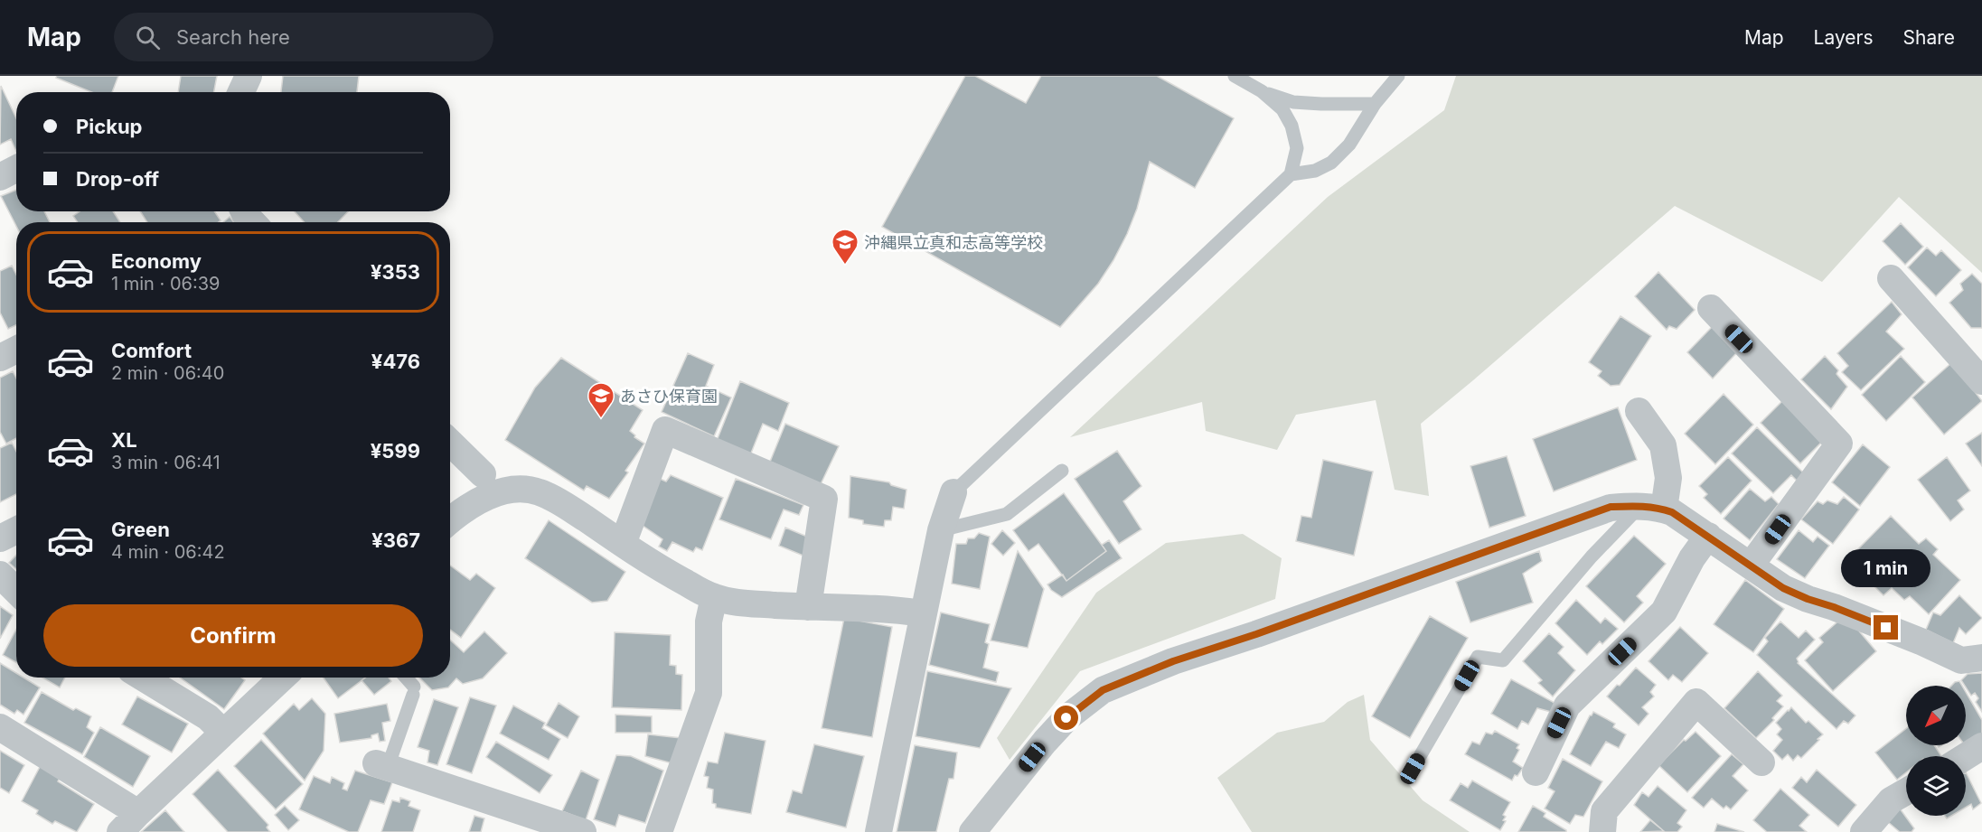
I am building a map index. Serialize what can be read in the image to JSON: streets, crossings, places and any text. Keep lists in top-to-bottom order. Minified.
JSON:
{"places":{"school or university":["沖縄県立真和志高等学校","あさひ保育園"]},"north":"bottom left","page":{"header":"Map","search":"Search here","nav":["Map","Layers","Share"],"banner":["Pickup","Drop-off"],"list":[{"name":"Economy","note":"1 min · 06:39","value":"¥353"},{"name":"Comfort","note":"2 min · 06:40","value":"¥476"},{"name":"XL","note":"3 min · 06:41","value":"¥599"},{"name":"Green","note":"4 min · 06:42","value":"¥367"}],"bubble":"1 min","buttons":"Confirm"}}
